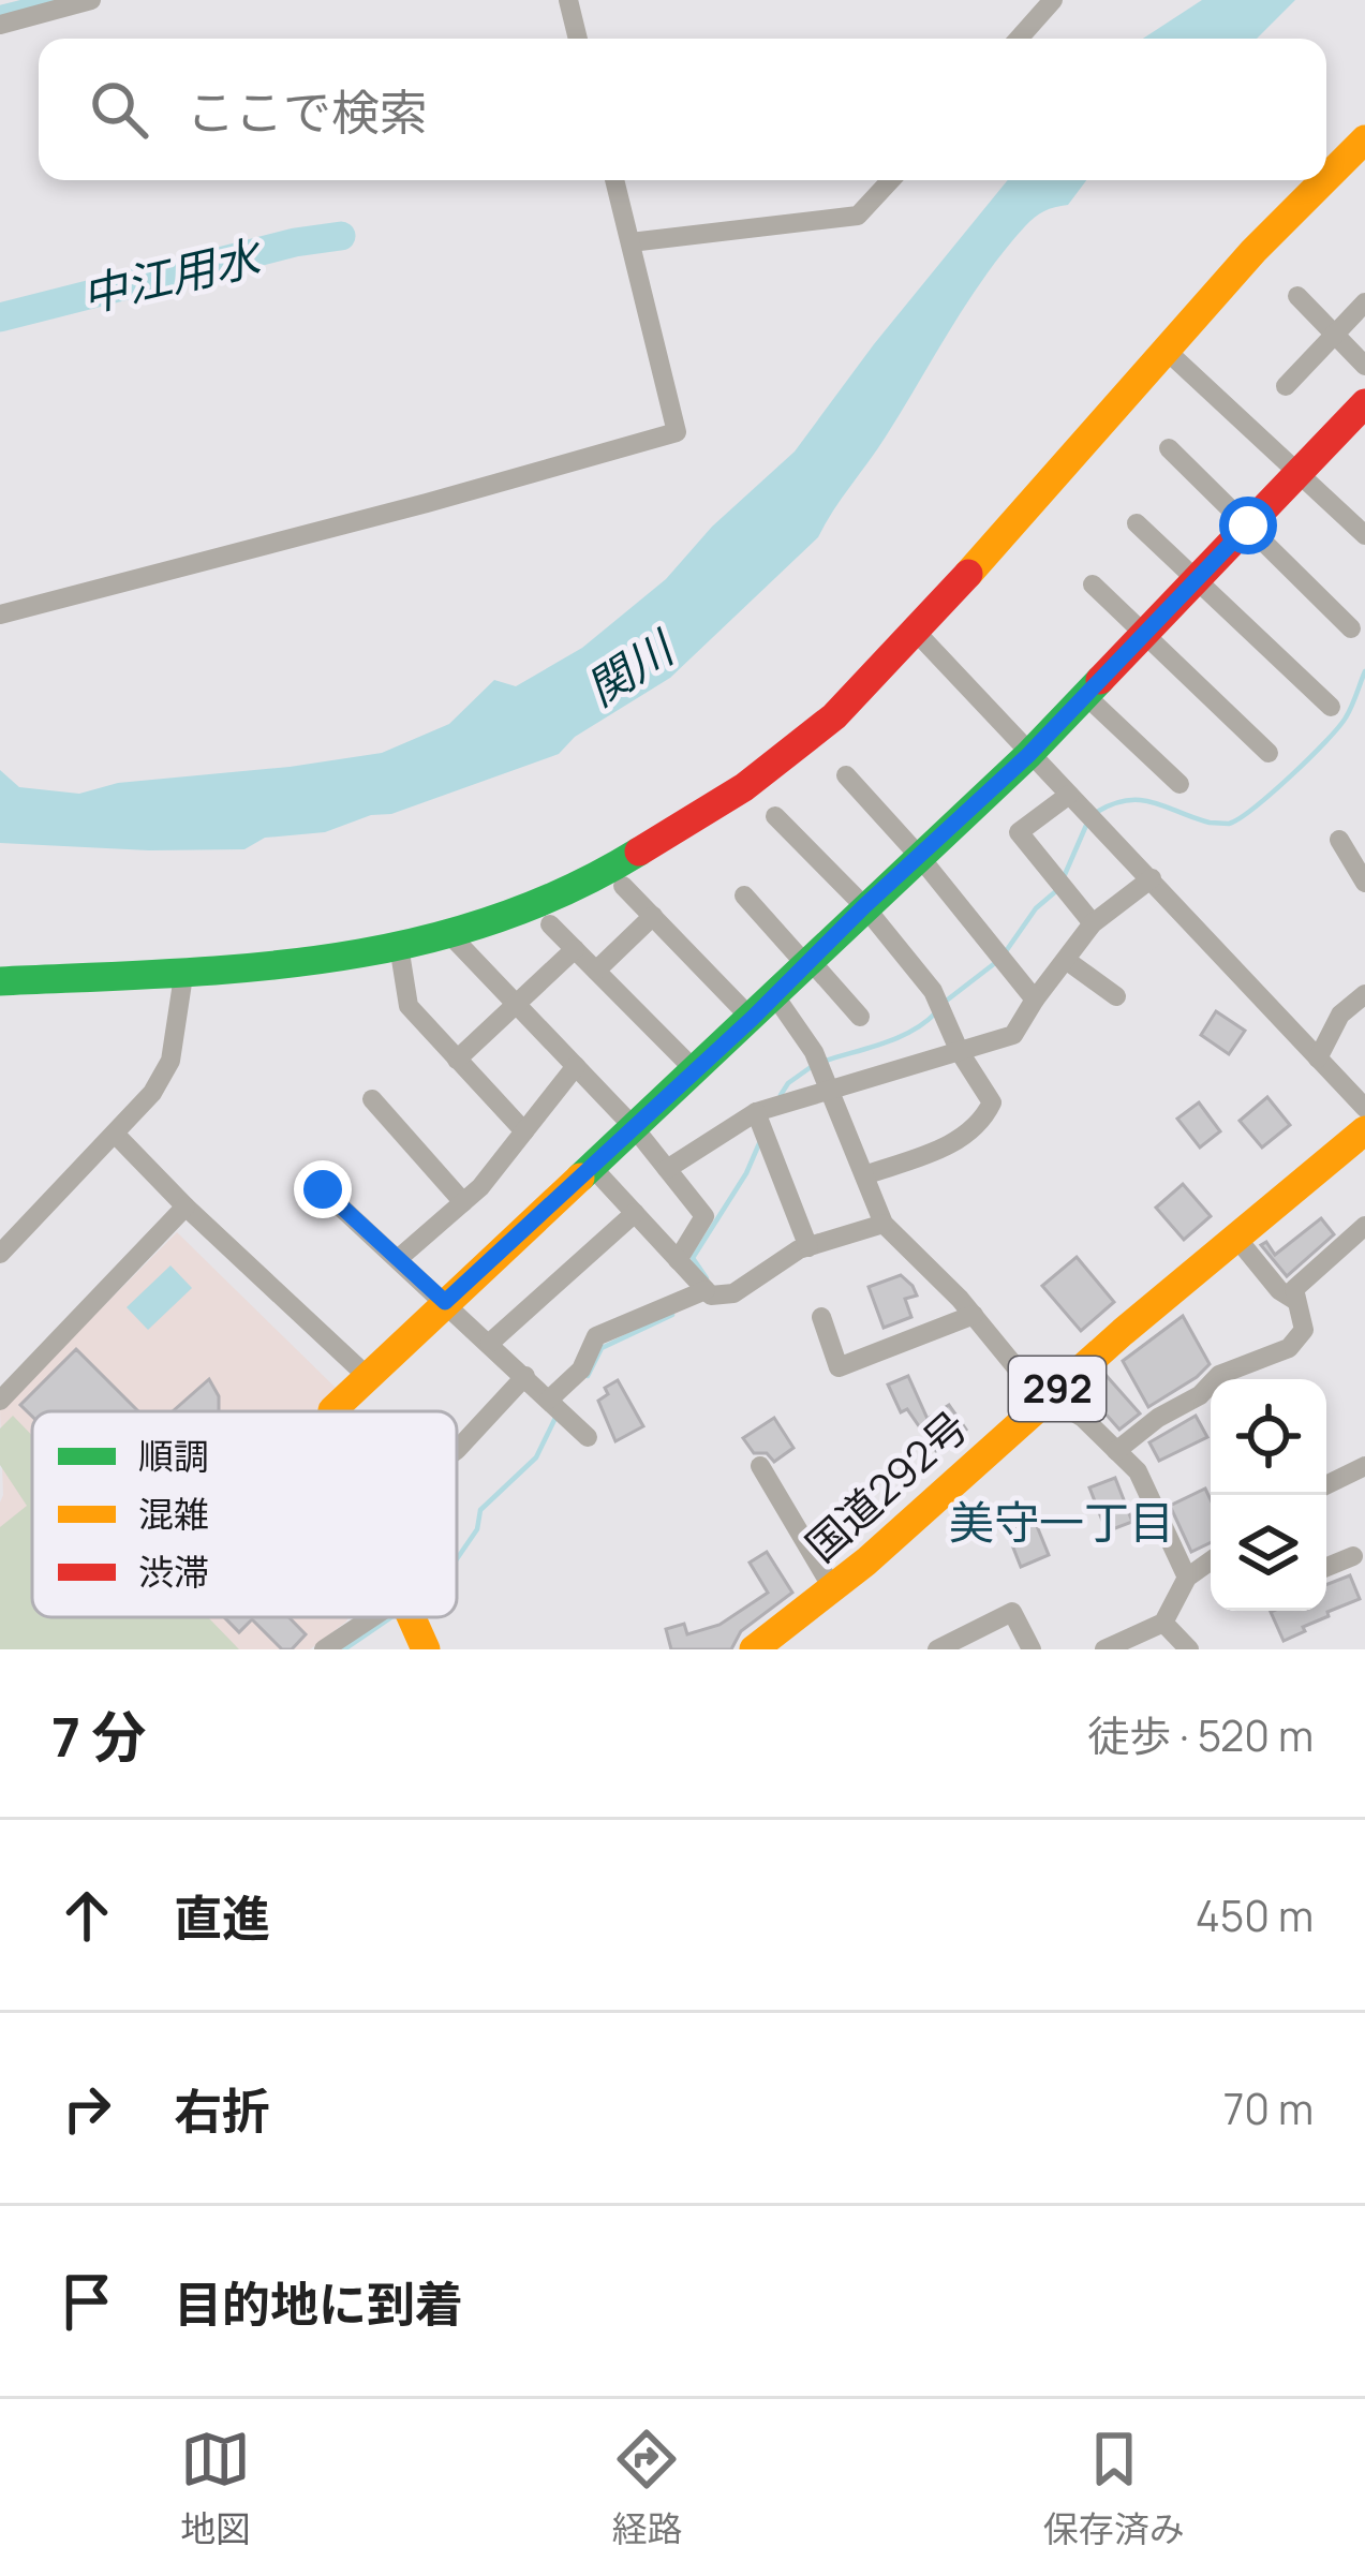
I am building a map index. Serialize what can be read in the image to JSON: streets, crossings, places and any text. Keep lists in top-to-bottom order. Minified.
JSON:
{"streets":{"main road":["292","国道292号"]},"districts":["美守一丁目"],"water":["中江用水","関川"],"legend":["順調","混雑","渋滞"],"page":{"search":"ここで検索","heading":["7 分","徒歩 · 520 m"],"list":[["直進","450 m"],["右折","70 m"],"目的地に到着"],"nav":["地図","経路","保存済み"]}}
